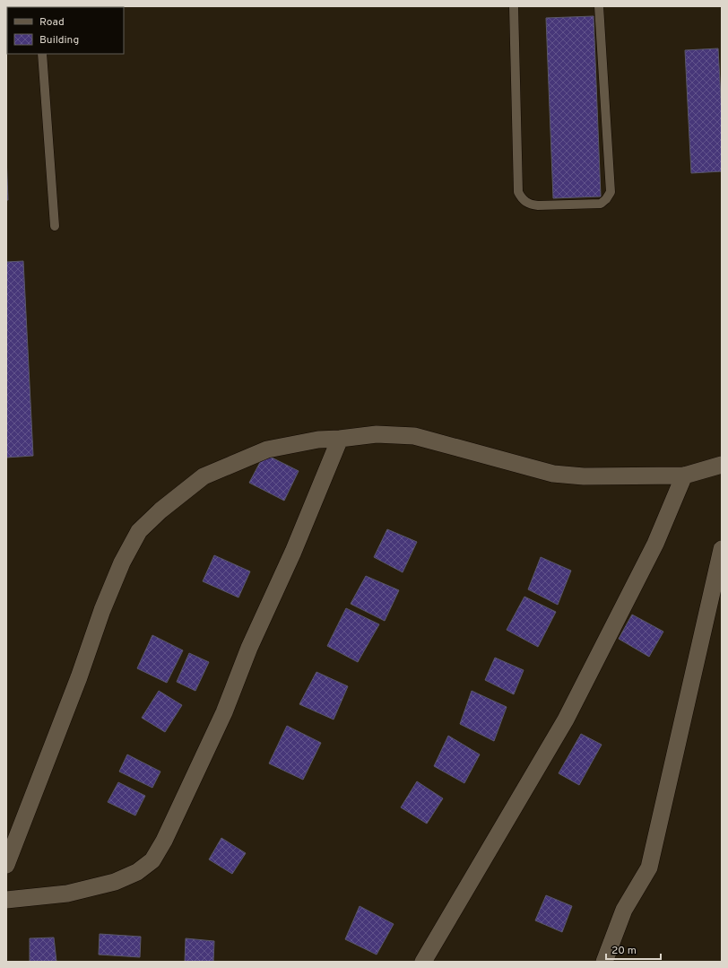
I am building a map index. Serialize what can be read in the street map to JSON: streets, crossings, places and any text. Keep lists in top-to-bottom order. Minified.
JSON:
{"legend":["Road","Building"],"scale_bar":"20 m"}
